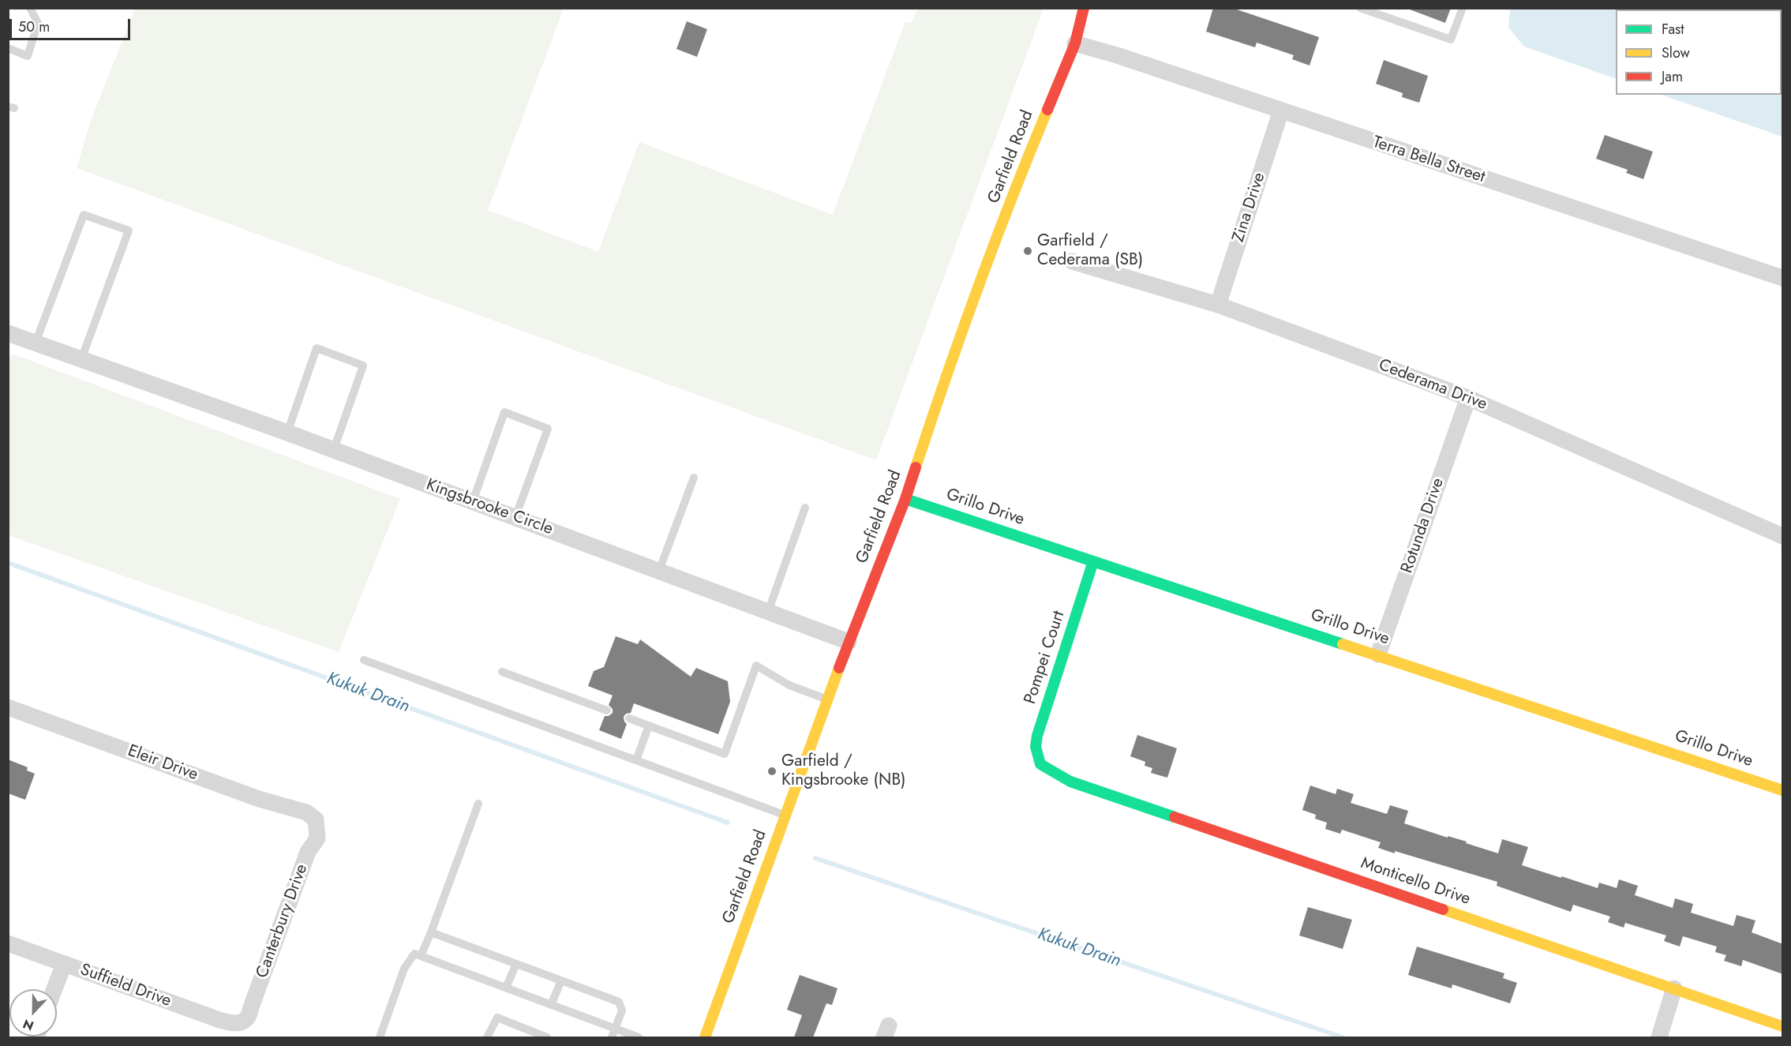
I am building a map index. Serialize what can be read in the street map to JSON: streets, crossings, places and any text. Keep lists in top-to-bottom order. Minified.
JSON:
{"streets":{"street":["Garfield Road","Terra Bella Street","Zina Drive","Cederama Drive","Kingsbrooke Circle","Grillo Drive","Rotunda Drive","Pompei Court","Eleir Drive","Monticello Drive","Canterbury Drive","Suffield Drive"]},"crossings":[["Garfield Road","Terra Bella Street"],["Garfield Road","Kingsbrooke Circle"],["Garfield Road","Grillo Drive"],["Terra Bella Street","Zina Drive"],["Zina Drive","Cederama Drive"],["Cederama Drive","Rotunda Drive"],["Grillo Drive","Rotunda Drive"],["Grillo Drive","Pompei Court"],["Pompei Court","Monticello Drive"],["Eleir Drive","Canterbury Drive"],["Canterbury Drive","Suffield Drive"]],"water":["Kukuk Drain"],"places":["Garfield / Cederama (SB)","Garfield / Kingsbrooke (NB)"],"legend":["Fast","Slow","Jam"],"scale_bar":"50 m","north":"bottom"}
